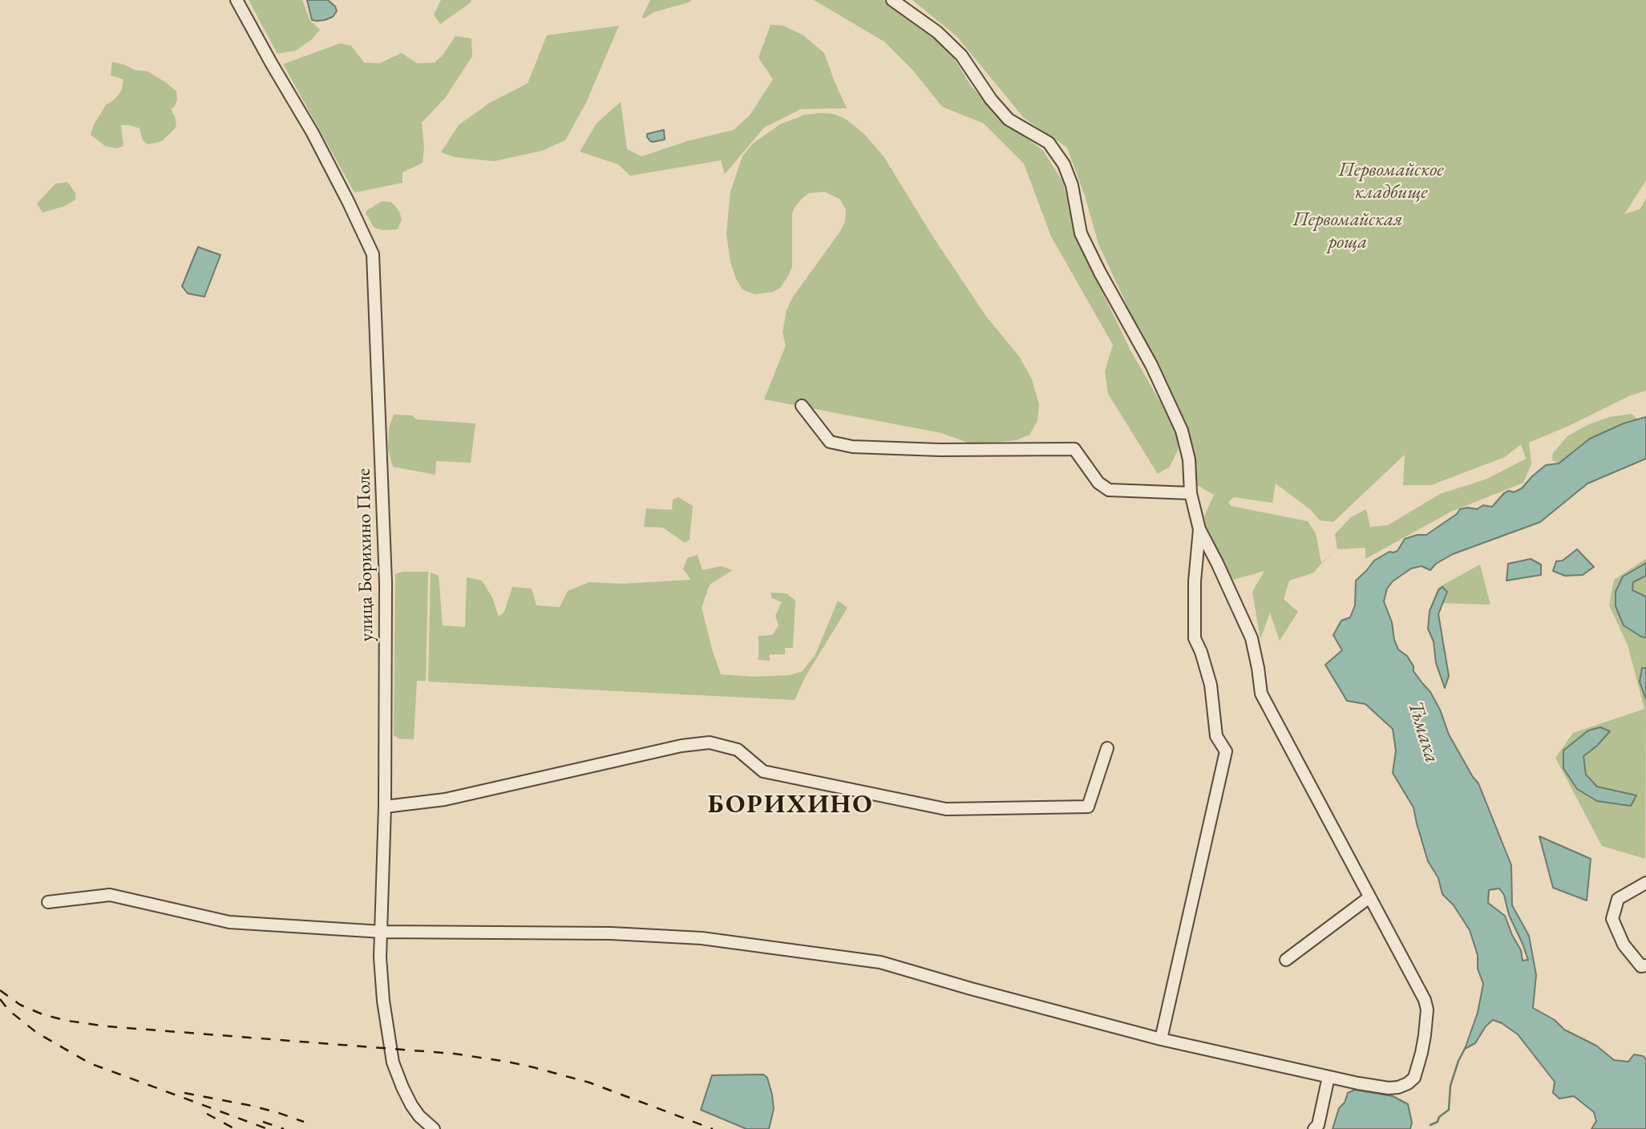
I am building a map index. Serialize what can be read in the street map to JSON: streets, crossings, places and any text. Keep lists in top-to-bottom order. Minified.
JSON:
{"streets":{"street":["улица Борихино Поле"]},"districts":["БОРИХИНО"],"water":["Тьмака"],"parks":["Первомайское кладбище","Первомайская роща"]}
